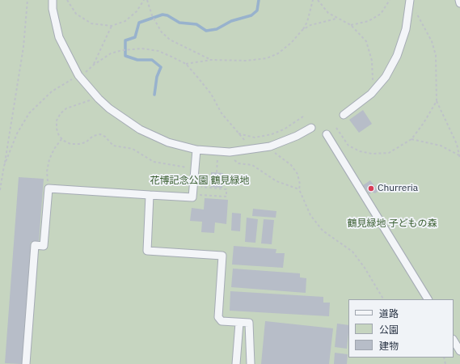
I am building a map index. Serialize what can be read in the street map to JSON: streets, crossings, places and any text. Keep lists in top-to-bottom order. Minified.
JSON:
{"parks":["花博記念公園 鶴見緑地","鶴見緑地 子どもの森"],"places":["Churreria"],"legend":["道路","公園","建物"]}
